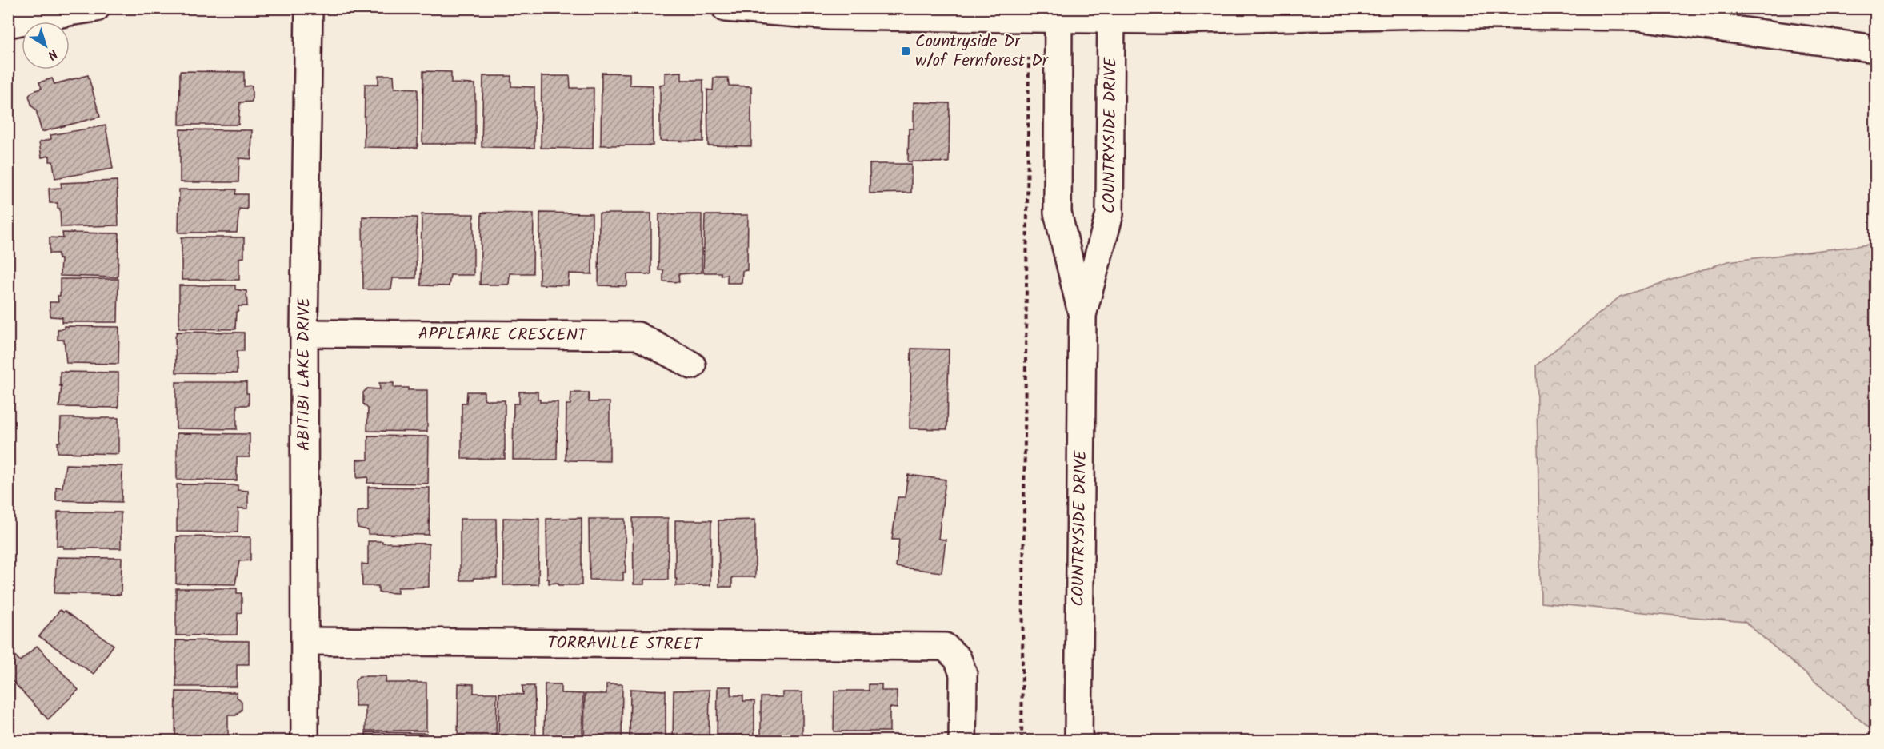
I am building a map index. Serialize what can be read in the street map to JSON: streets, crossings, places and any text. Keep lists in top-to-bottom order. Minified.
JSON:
{"streets":{"street":["COUNTRYSIDE DRIVE","APPLEAIRE CRESCENT","ABITIBI LAKE DRIVE","TORRAVILLE STREET"]},"crossings":[["APPLEAIRE CRESCENT","ABITIBI LAKE DRIVE"],["ABITIBI LAKE DRIVE","TORRAVILLE STREET"]],"places":{"transit":["Countryside Dr w/of Fernforest Dr"]},"north":"bottom right"}
